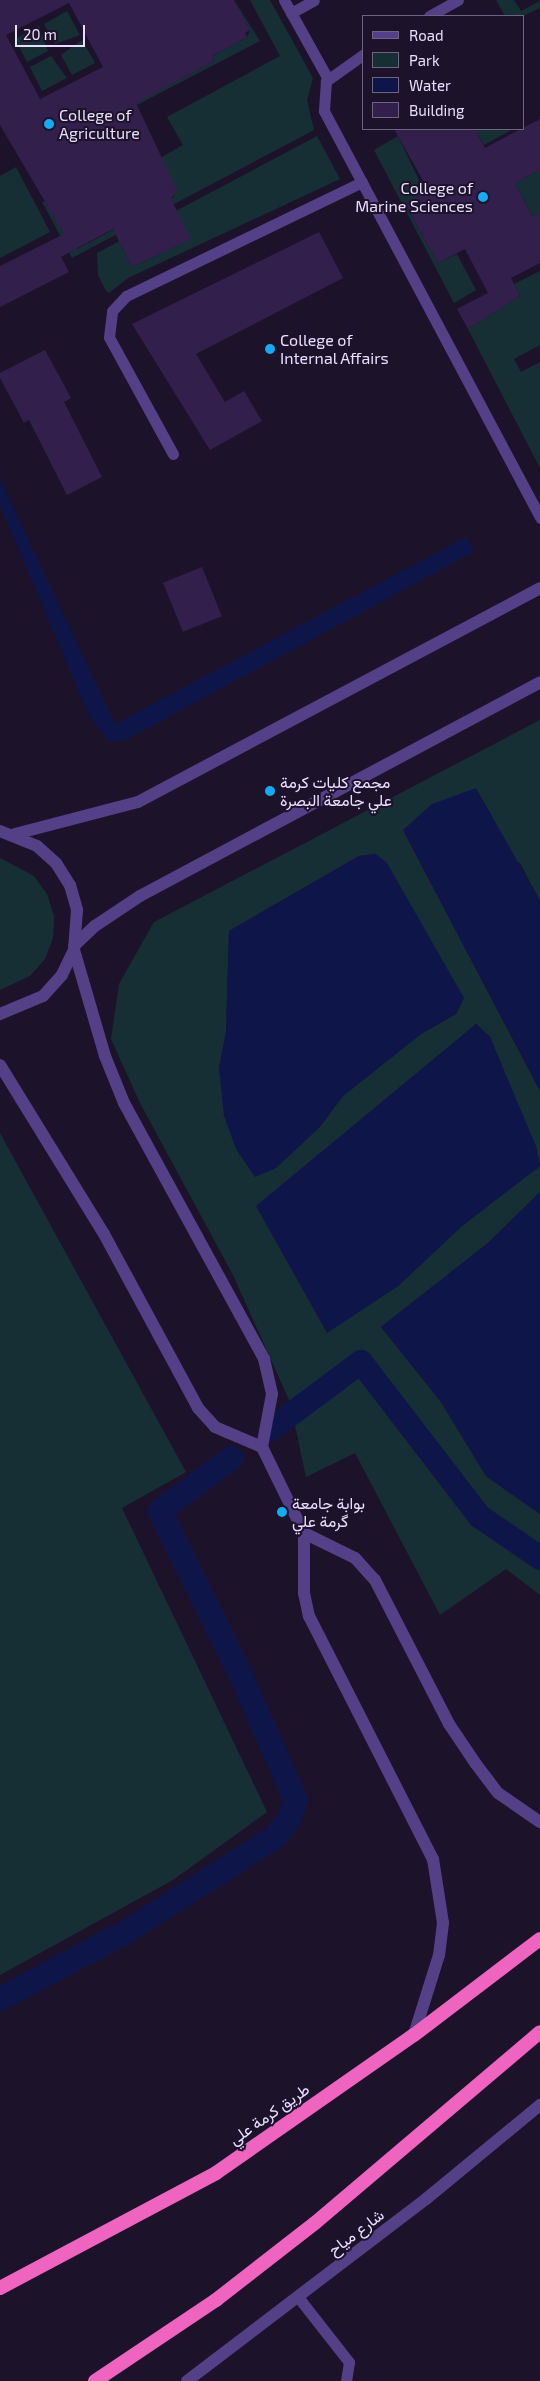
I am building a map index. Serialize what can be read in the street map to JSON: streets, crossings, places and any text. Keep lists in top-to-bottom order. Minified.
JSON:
{"streets":{"highway":["طريق كرمة علي"],"street":["شارع مياح"]},"places":["College of Agriculture","College of Marine Sciences","College of Internal Affairs","مجمع كليات كرمة علي جامعة البصرة","بوابة جامعة گرمة علي"],"legend":["Road","Park","Water","Building"],"scale_bar":"20 m"}
